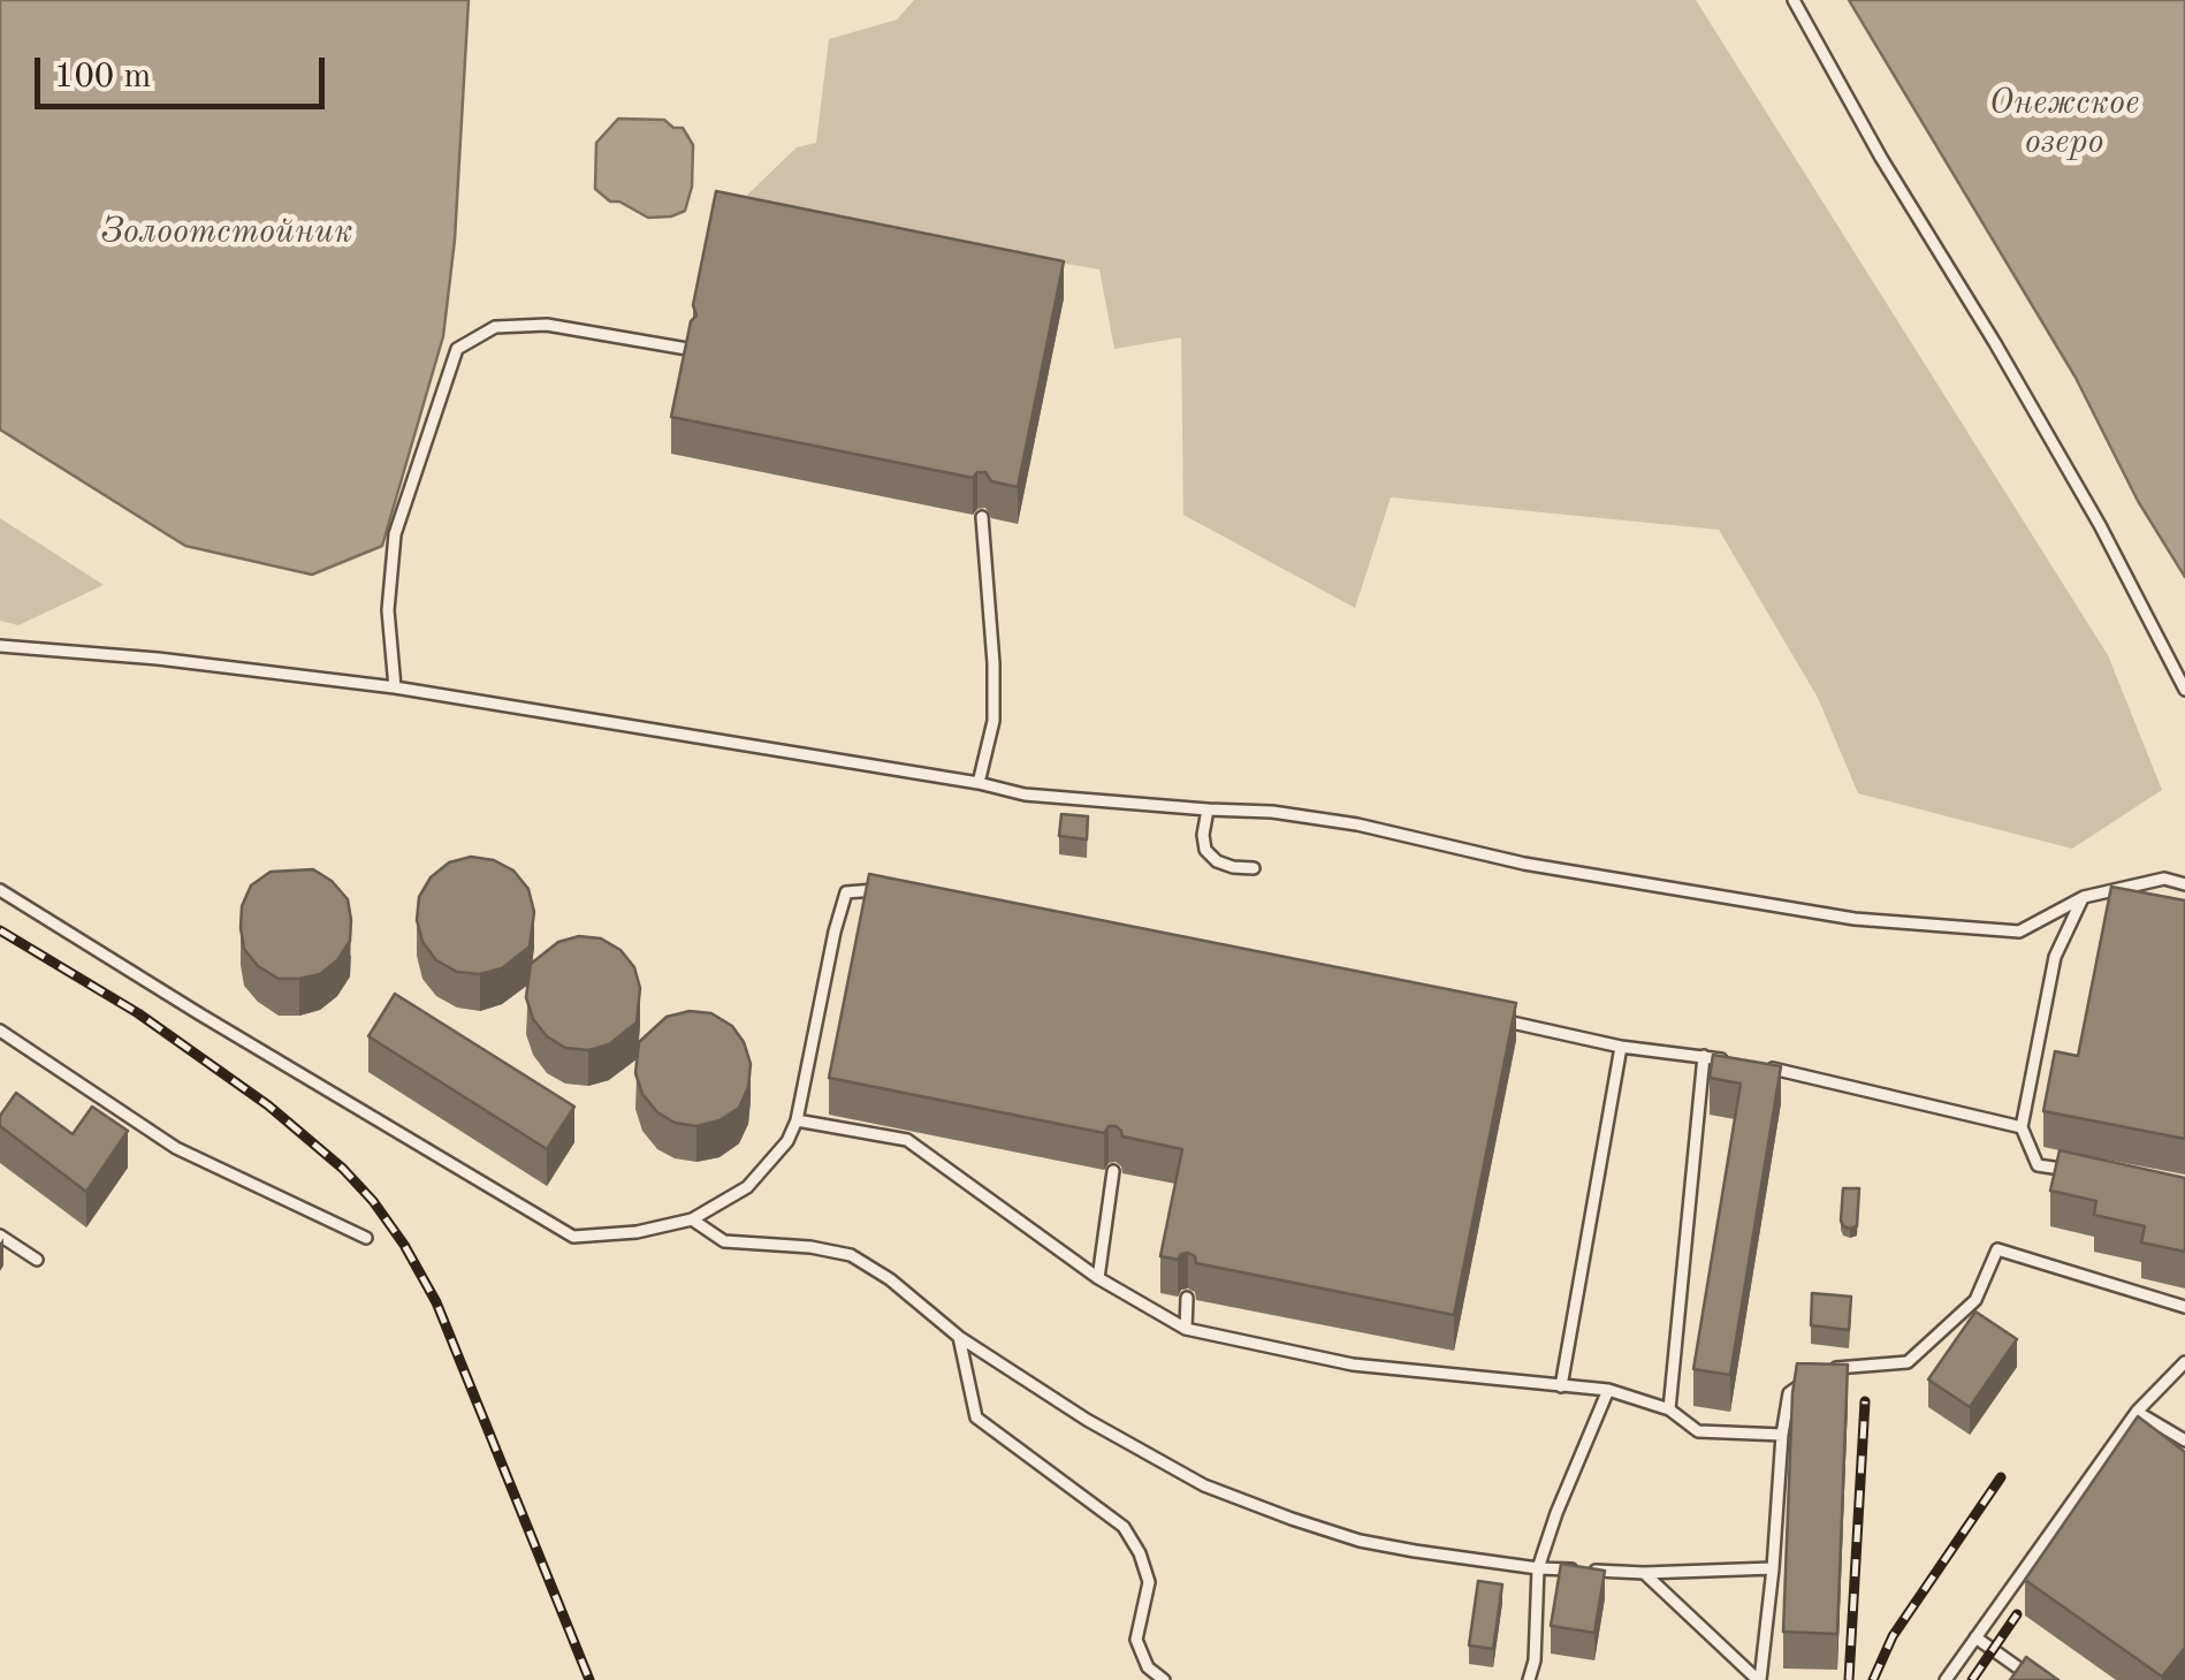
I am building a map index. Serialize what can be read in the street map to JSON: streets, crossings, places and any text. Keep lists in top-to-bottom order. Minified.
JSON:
{"water":["Онежское озеро","Золоотстойник"],"scale_bar":"100 m"}
